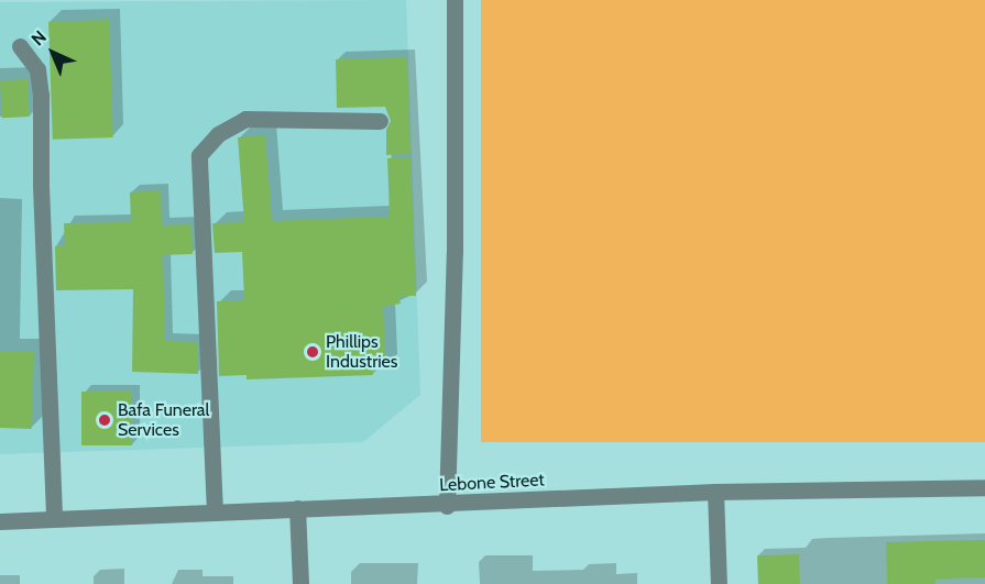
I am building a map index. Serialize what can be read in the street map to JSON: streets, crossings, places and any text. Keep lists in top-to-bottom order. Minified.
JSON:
{"streets":{"street":["Lebone Street"]},"places":["Phillips Industries","Bafa Funeral Services"],"north":"top left"}
